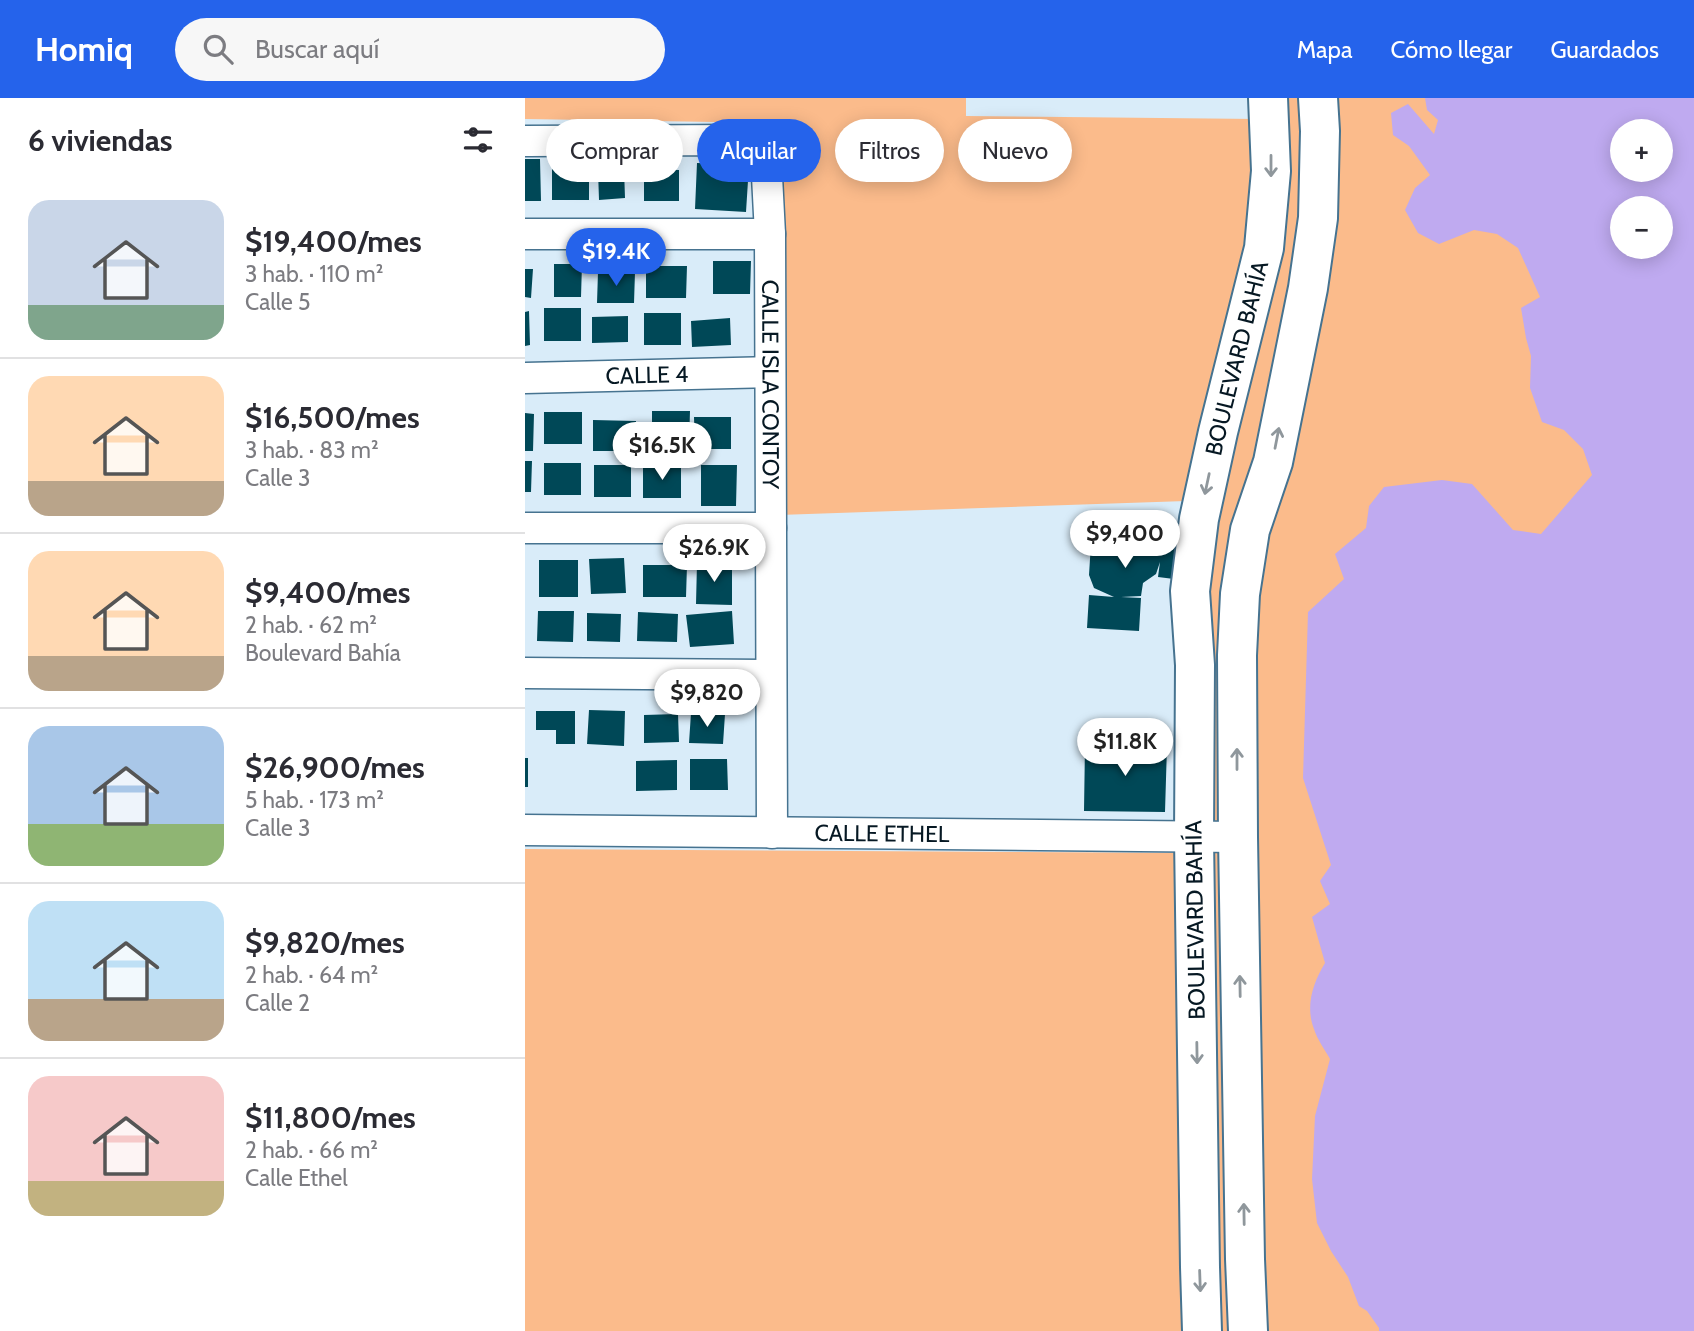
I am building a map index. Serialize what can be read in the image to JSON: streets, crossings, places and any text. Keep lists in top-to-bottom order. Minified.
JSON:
{"streets":{"main road":["BOULEVARD BAHÍA"],"street":["CALLE 4","CALLE ISLA CONTOY","CALLE ETHEL"]},"crossings":[["BOULEVARD BAHÍA","CALLE ETHEL"],["CALLE 4","CALLE ISLA CONTOY"],["CALLE ISLA CONTOY","CALLE ETHEL"]],"page":{"header":"Homiq","search":"Buscar aquí","nav":["Mapa","Cómo llegar","Guardados"],"heading":"6 viviendas","map_buttons":["+","−"],"chip":["Comprar","Alquilar","Filtros","Nuevo"],"list":[{"name":"$19,400/mes","note":"3 hab. · 110 m² · Calle 5"},{"name":"$16,500/mes","note":"3 hab. · 83 m² · Calle 3"},{"name":"$9,400/mes","note":"2 hab. · 62 m² · Boulevard Bahía"},{"name":"$26,900/mes","note":"5 hab. · 173 m² · Calle 3"},{"name":"$9,820/mes","note":"2 hab. · 64 m² · Calle 2"},{"name":"$11,800/mes","note":"2 hab. · 66 m² · Calle Ethel"}],"price":["$19.4K","$16.5K","$9,400","$26.9K","$9,820","$11.8K"]}}
